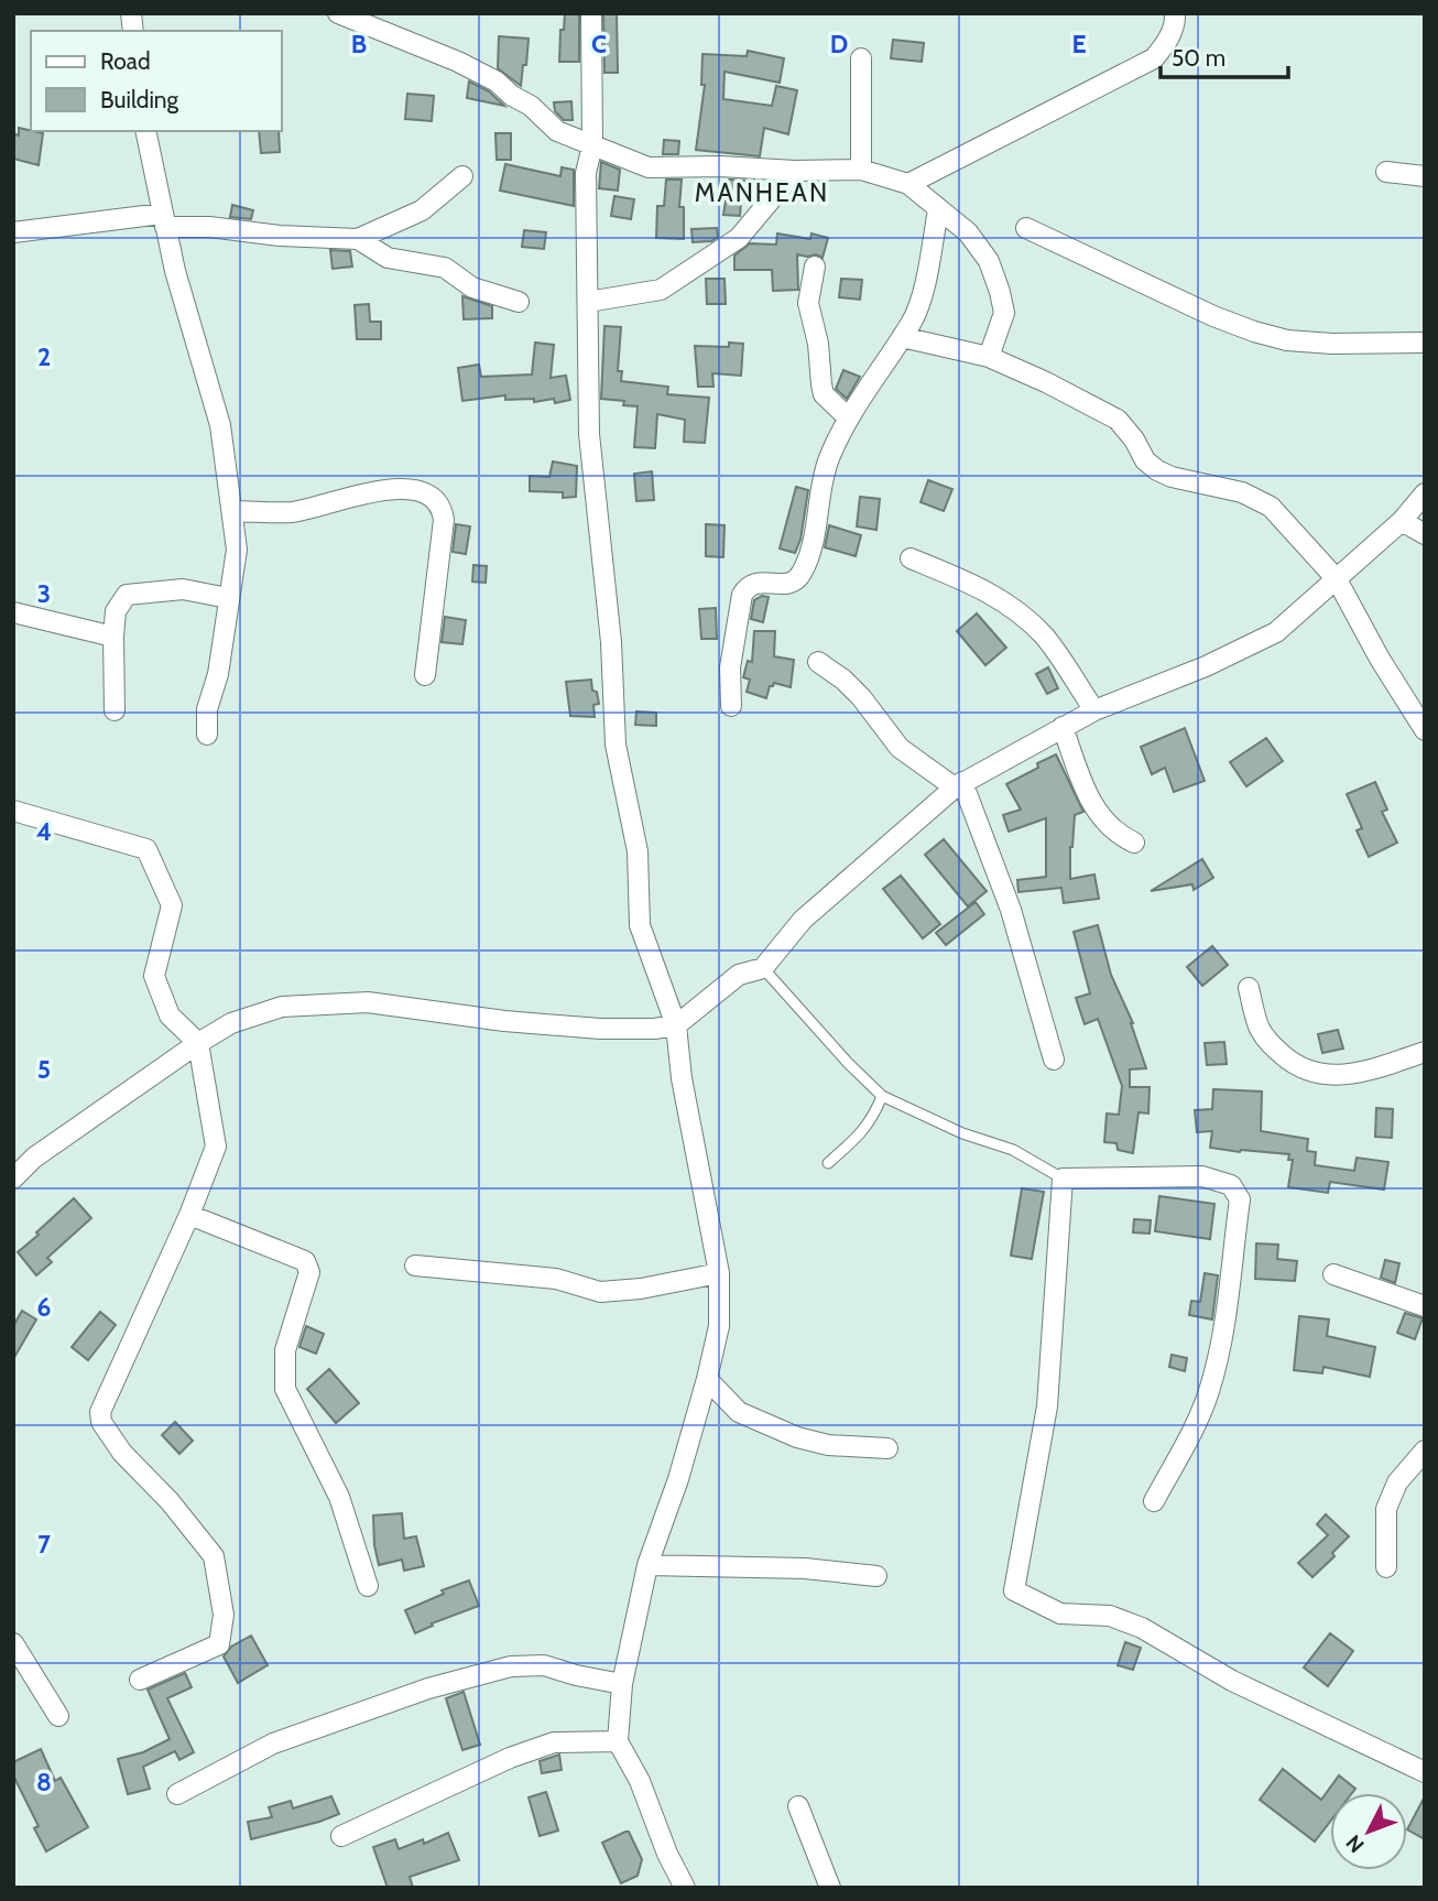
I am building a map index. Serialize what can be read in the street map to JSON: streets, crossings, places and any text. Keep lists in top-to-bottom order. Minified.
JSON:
{"districts":["MANHEAN"],"legend":["Road","Building"],"scale_bar":"50 m","north":"bottom left","grid":{"columns":["B","C","D","E"],"rows":["2","3","4","5","6","7","8"]}}
